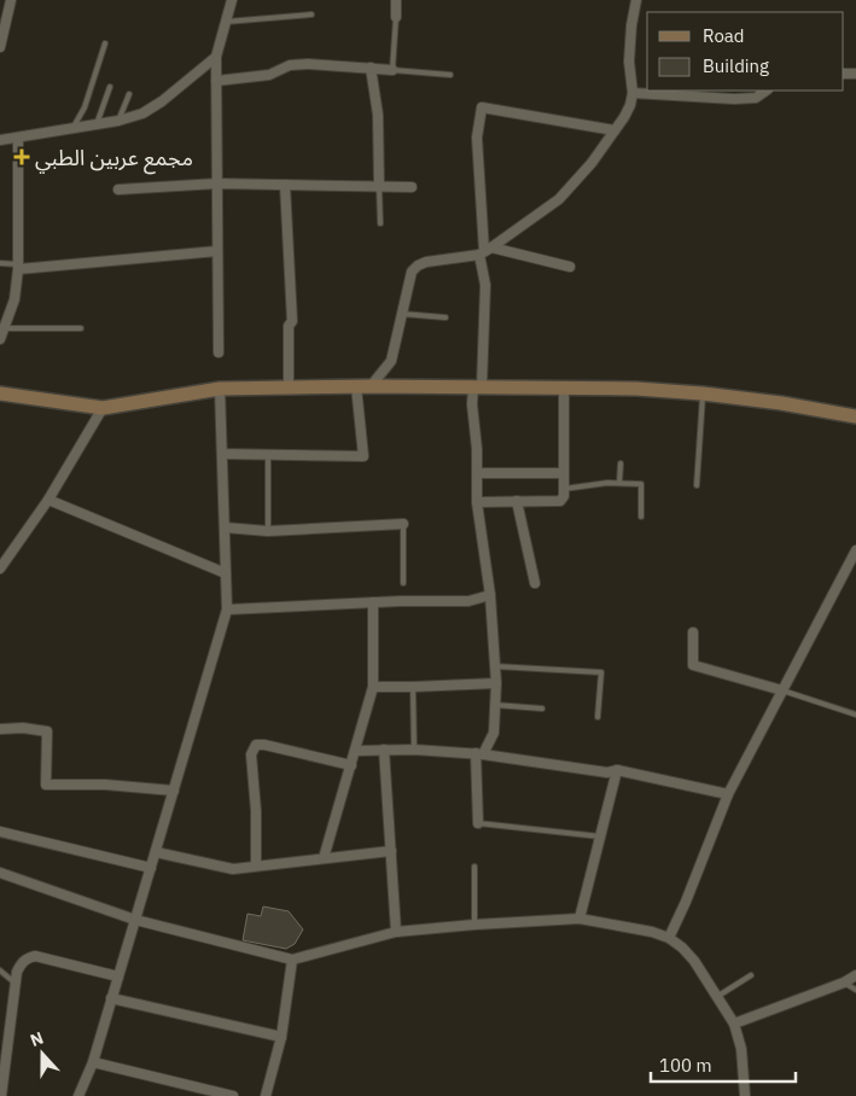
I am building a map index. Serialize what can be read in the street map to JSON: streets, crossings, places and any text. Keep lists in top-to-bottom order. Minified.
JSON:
{"places":{"health":["مجمع عربين الطبي"]},"legend":["Road","Building"],"scale_bar":"100 m","north":"top"}
